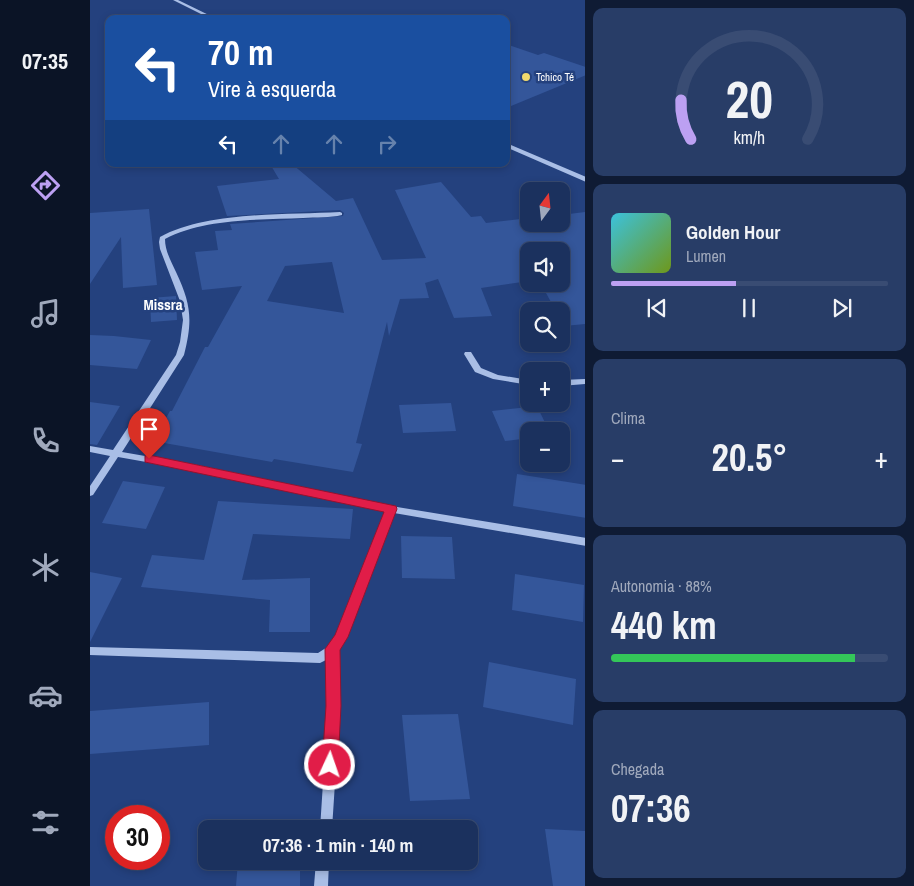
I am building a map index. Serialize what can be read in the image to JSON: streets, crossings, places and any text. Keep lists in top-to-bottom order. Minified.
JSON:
{"districts":["Missra"],"places":["Tchico Té"],"north":"top","page":{"tabs":"07:35","turn":["70 m","Vire à esquerda"],"map_buttons":["+","−"],"song":["Golden Hour","Lumen"],"tile":["Clima",["Autonomia · 88%","440 km"],["Chegada","07:36"]],"heat":["−","20.5°","+"],"limit":"30","trip":"07:36 · 1 min · 140 m","gauge":["20","km/h"]}}
